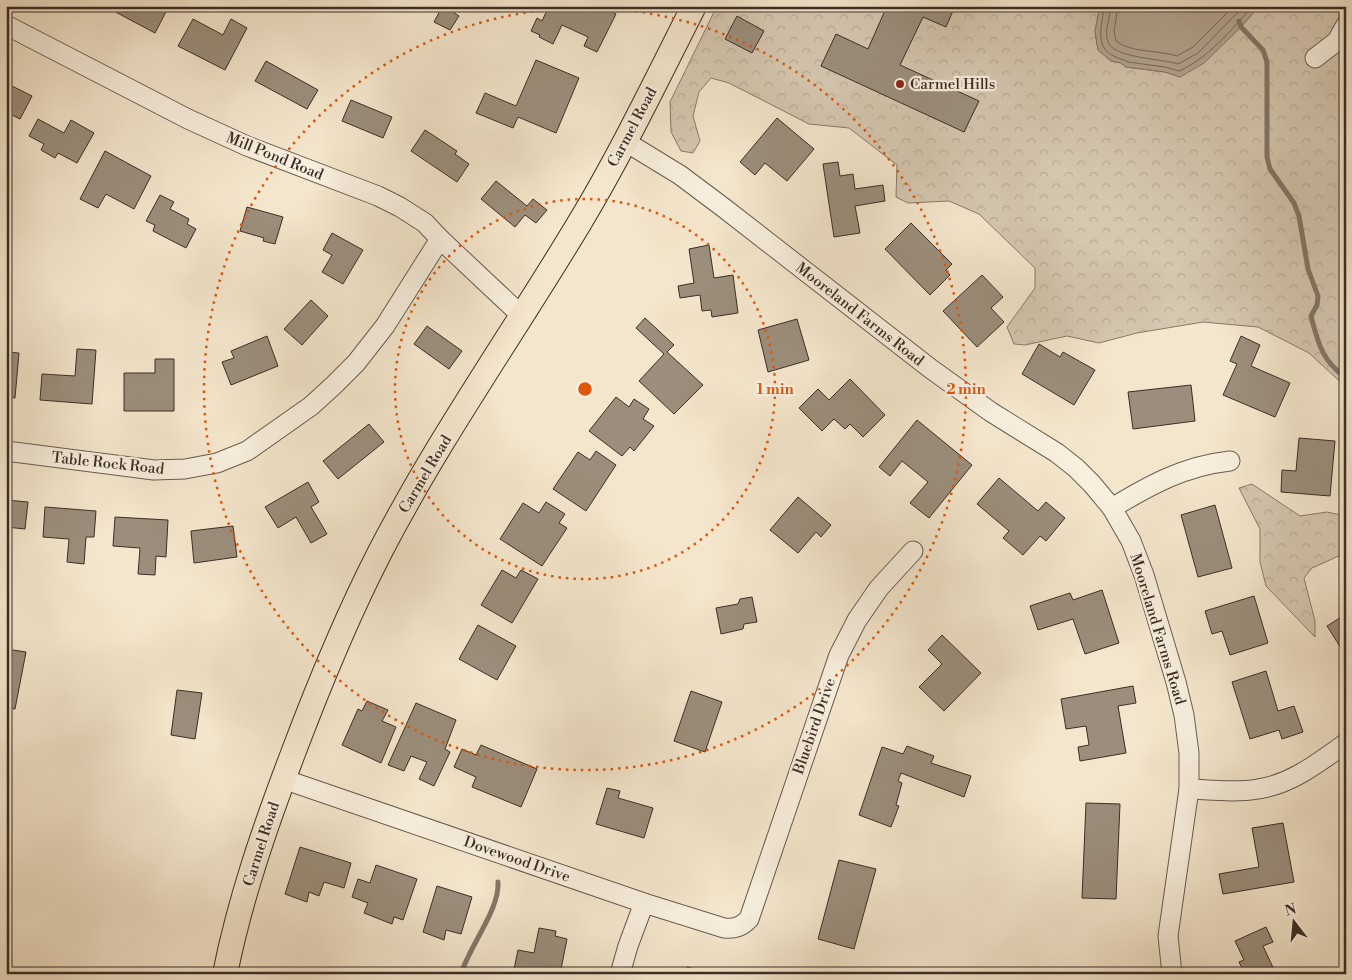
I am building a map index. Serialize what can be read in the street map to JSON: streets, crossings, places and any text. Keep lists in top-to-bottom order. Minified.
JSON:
{"streets":{"main road":["Carmel Road"],"street":["Mill Pond Road","Mooreland Farms Road","Table Rock Road","Bluebird Drive","Dovewood Drive"]},"crossings":[["Carmel Road","Mill Pond Road"],["Carmel Road","Mooreland Farms Road"],["Carmel Road","Dovewood Drive"],["Mill Pond Road","Table Rock Road"],["Bluebird Drive","Dovewood Drive"]],"places":["Carmel Hills"],"north":"top","rings":["1 min","2 min"]}
